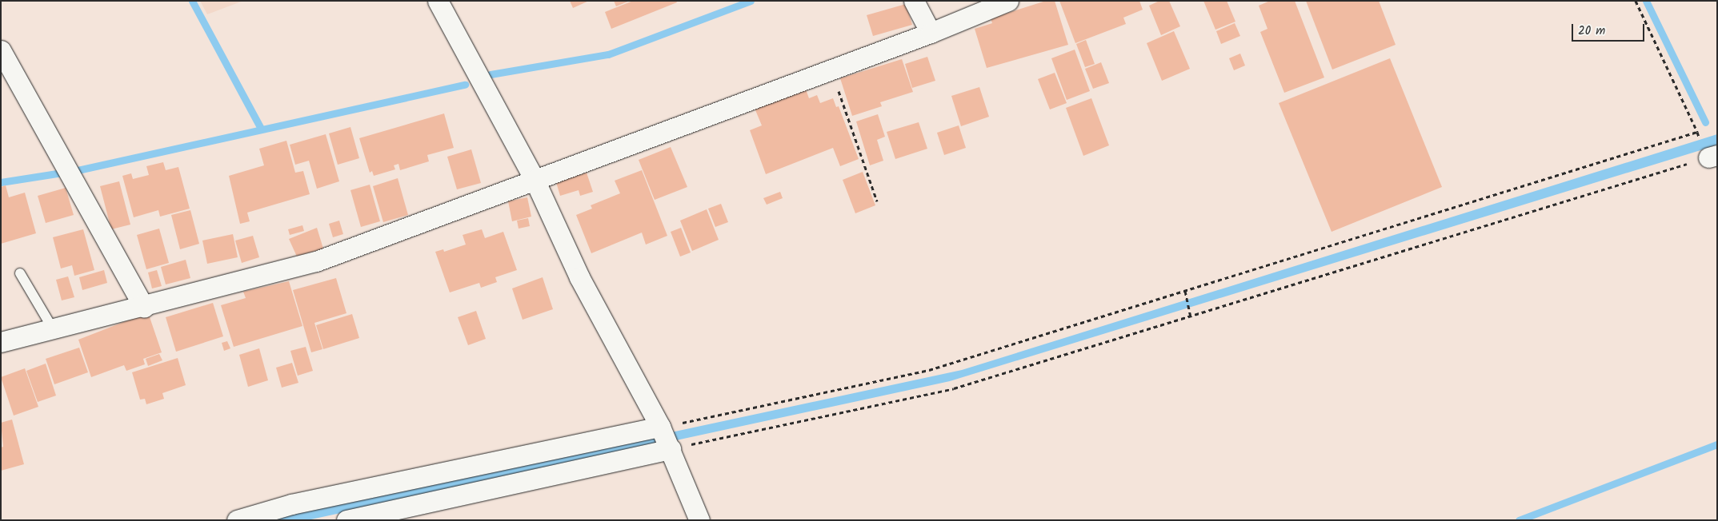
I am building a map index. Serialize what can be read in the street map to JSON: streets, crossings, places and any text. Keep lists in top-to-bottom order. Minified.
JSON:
{"scale_bar":"20 m"}
